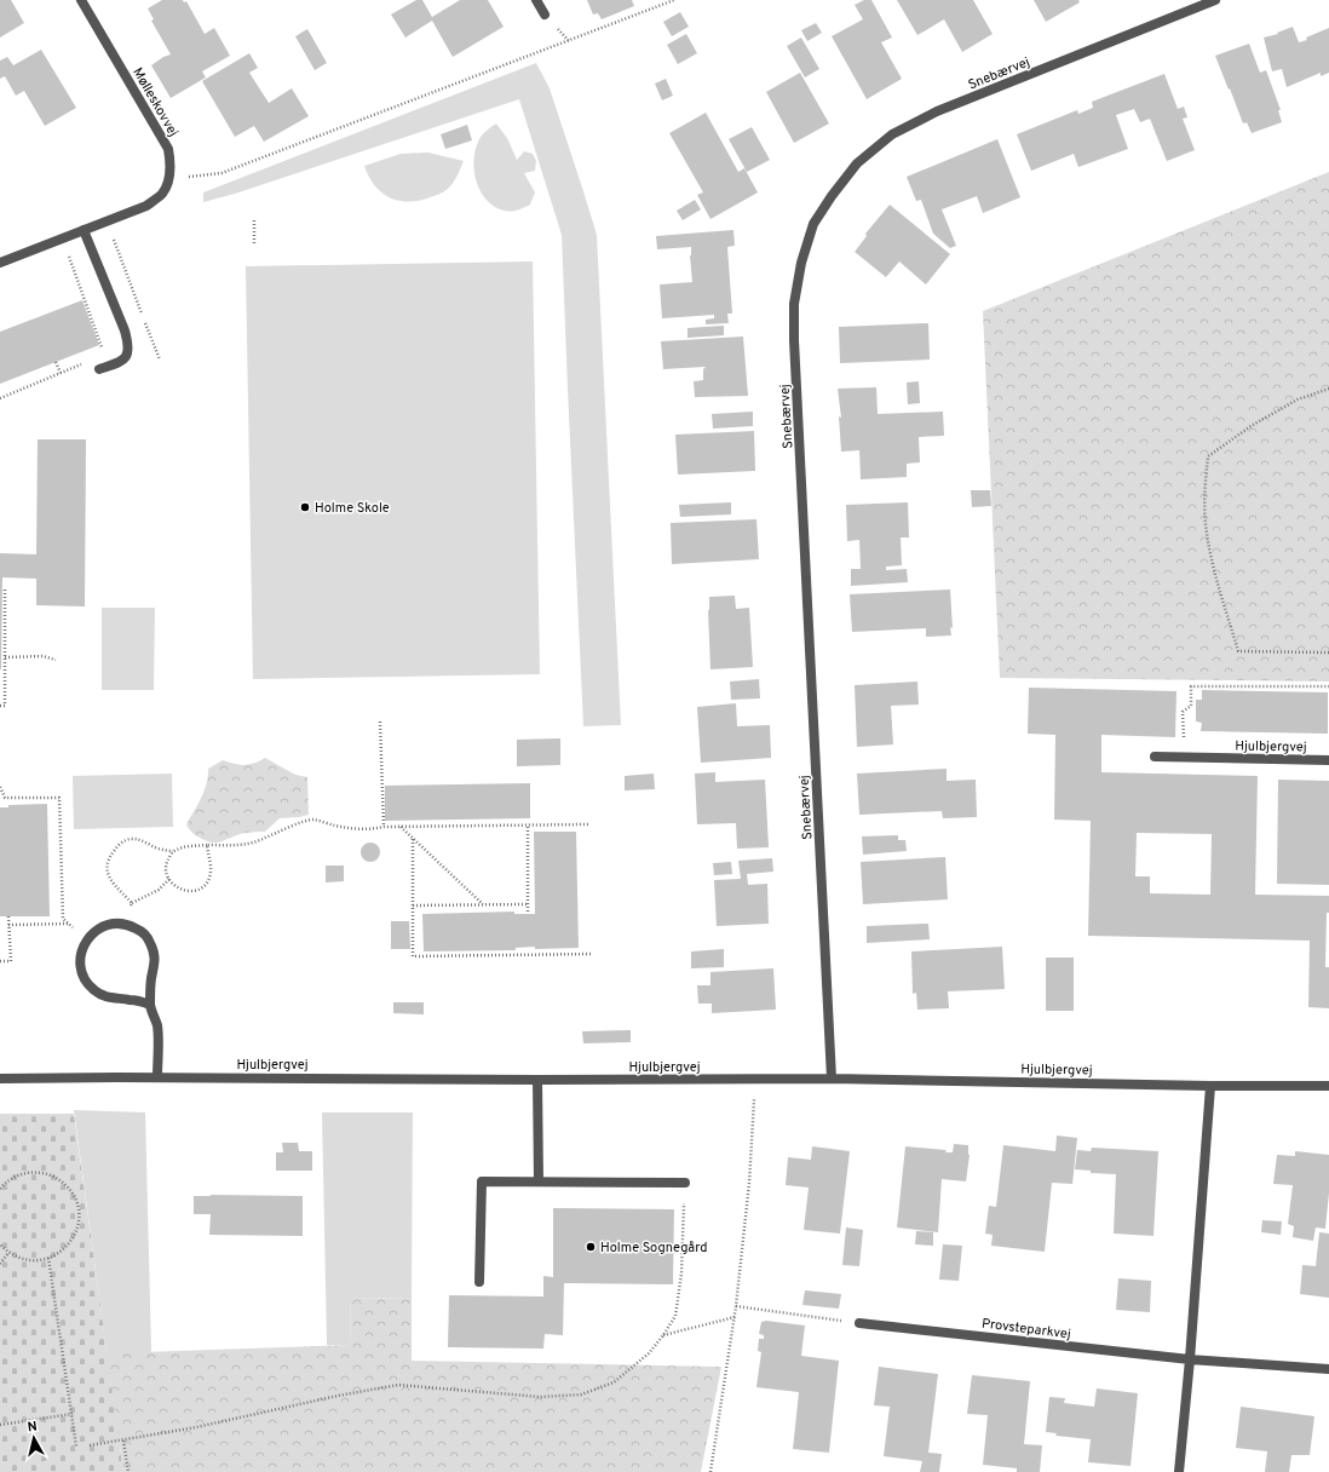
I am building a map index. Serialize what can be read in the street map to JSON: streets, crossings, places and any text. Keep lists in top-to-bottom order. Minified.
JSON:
{"streets":{"street":["Snebærvej","Mølleskovvej","Hjulbjergvej","Provsteparkvej"]},"crossings":[["Snebærvej","Hjulbjergvej"]],"places":["Holme Skole","Holme Sognegård"],"north":"top"}
